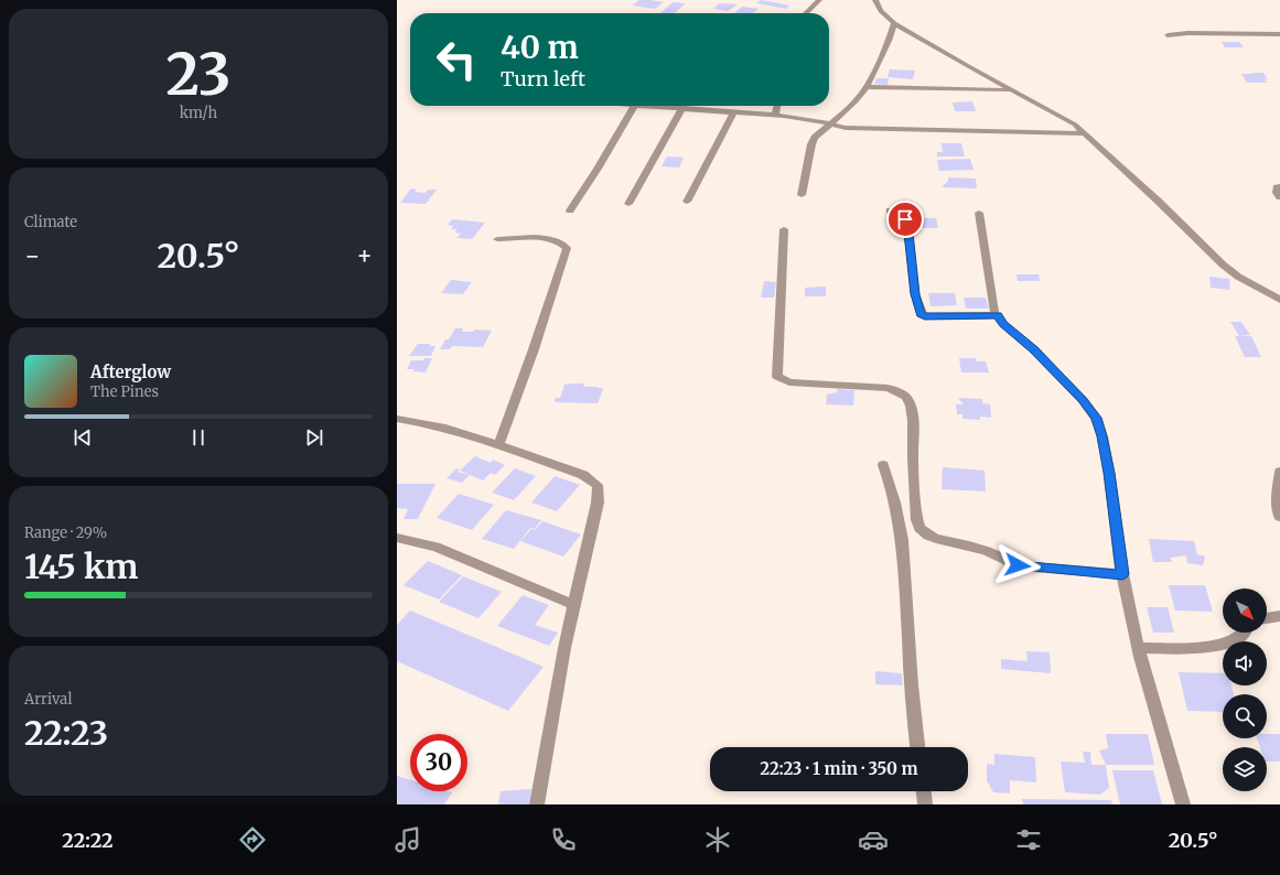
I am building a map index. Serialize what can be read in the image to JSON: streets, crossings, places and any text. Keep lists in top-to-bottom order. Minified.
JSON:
{"north":"bottom right","page":{"tile":[["23","km/h"],"Climate",["Range · 29%","145 km"],["Arrival","22:23"]],"turn":["40 m","Turn left"],"heat":["−","20.5°","+"],"song":["Afterglow","The Pines"],"limit":"30","trip":"22:23 · 1 min · 350 m","tabs":["22:22","20.5°"]}}
